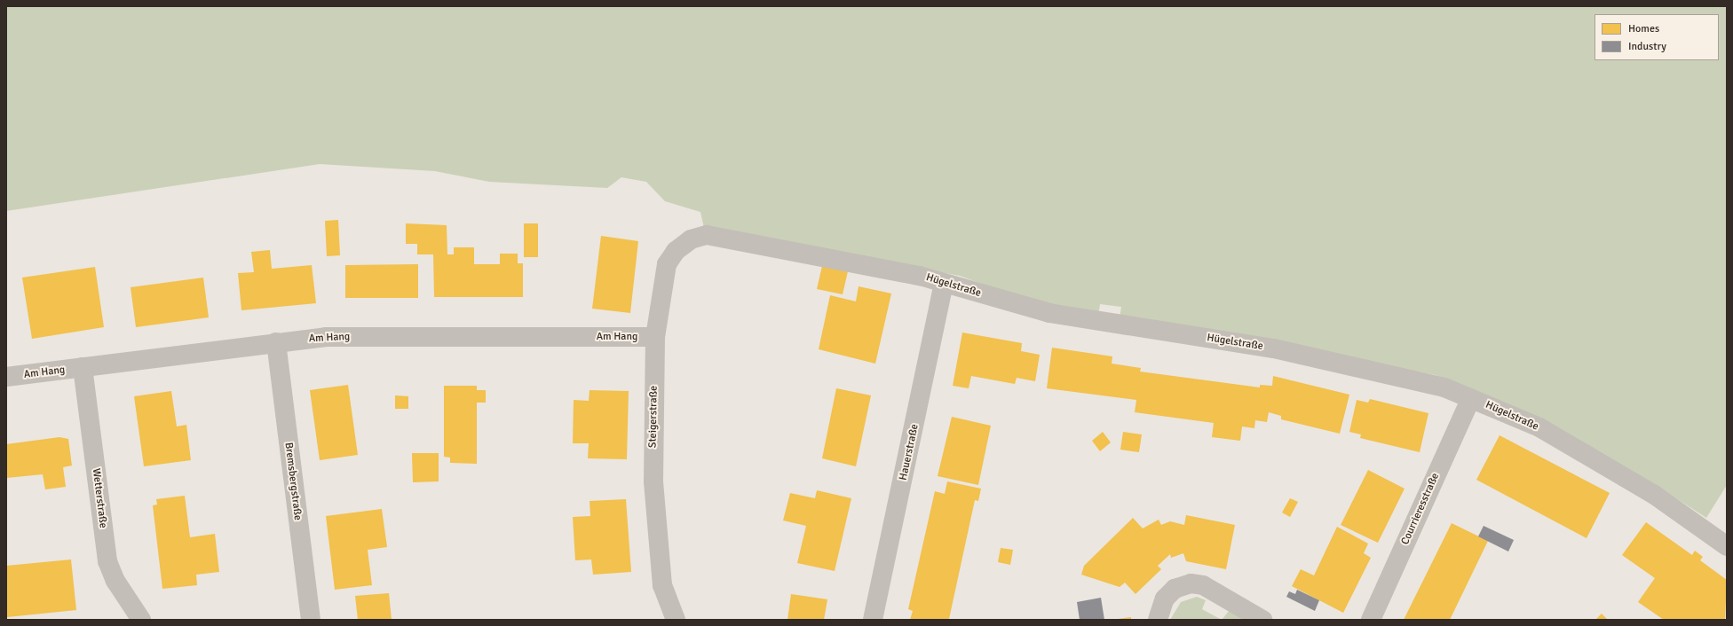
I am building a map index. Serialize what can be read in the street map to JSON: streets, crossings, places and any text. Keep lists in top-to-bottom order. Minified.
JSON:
{"streets":{"street":["Hügelstraße","Am Hang","Steigerstraße","Hauerstraße","Bremsbergstraße","Wetterstraße","Courrieresstraße"]},"crossings":[["Hügelstraße","Steigerstraße"],["Hügelstraße","Hauerstraße"],["Hügelstraße","Courrieresstraße"],["Am Hang","Steigerstraße"],["Am Hang","Bremsbergstraße"],["Am Hang","Wetterstraße"]],"legend":["Homes","Industry"]}
